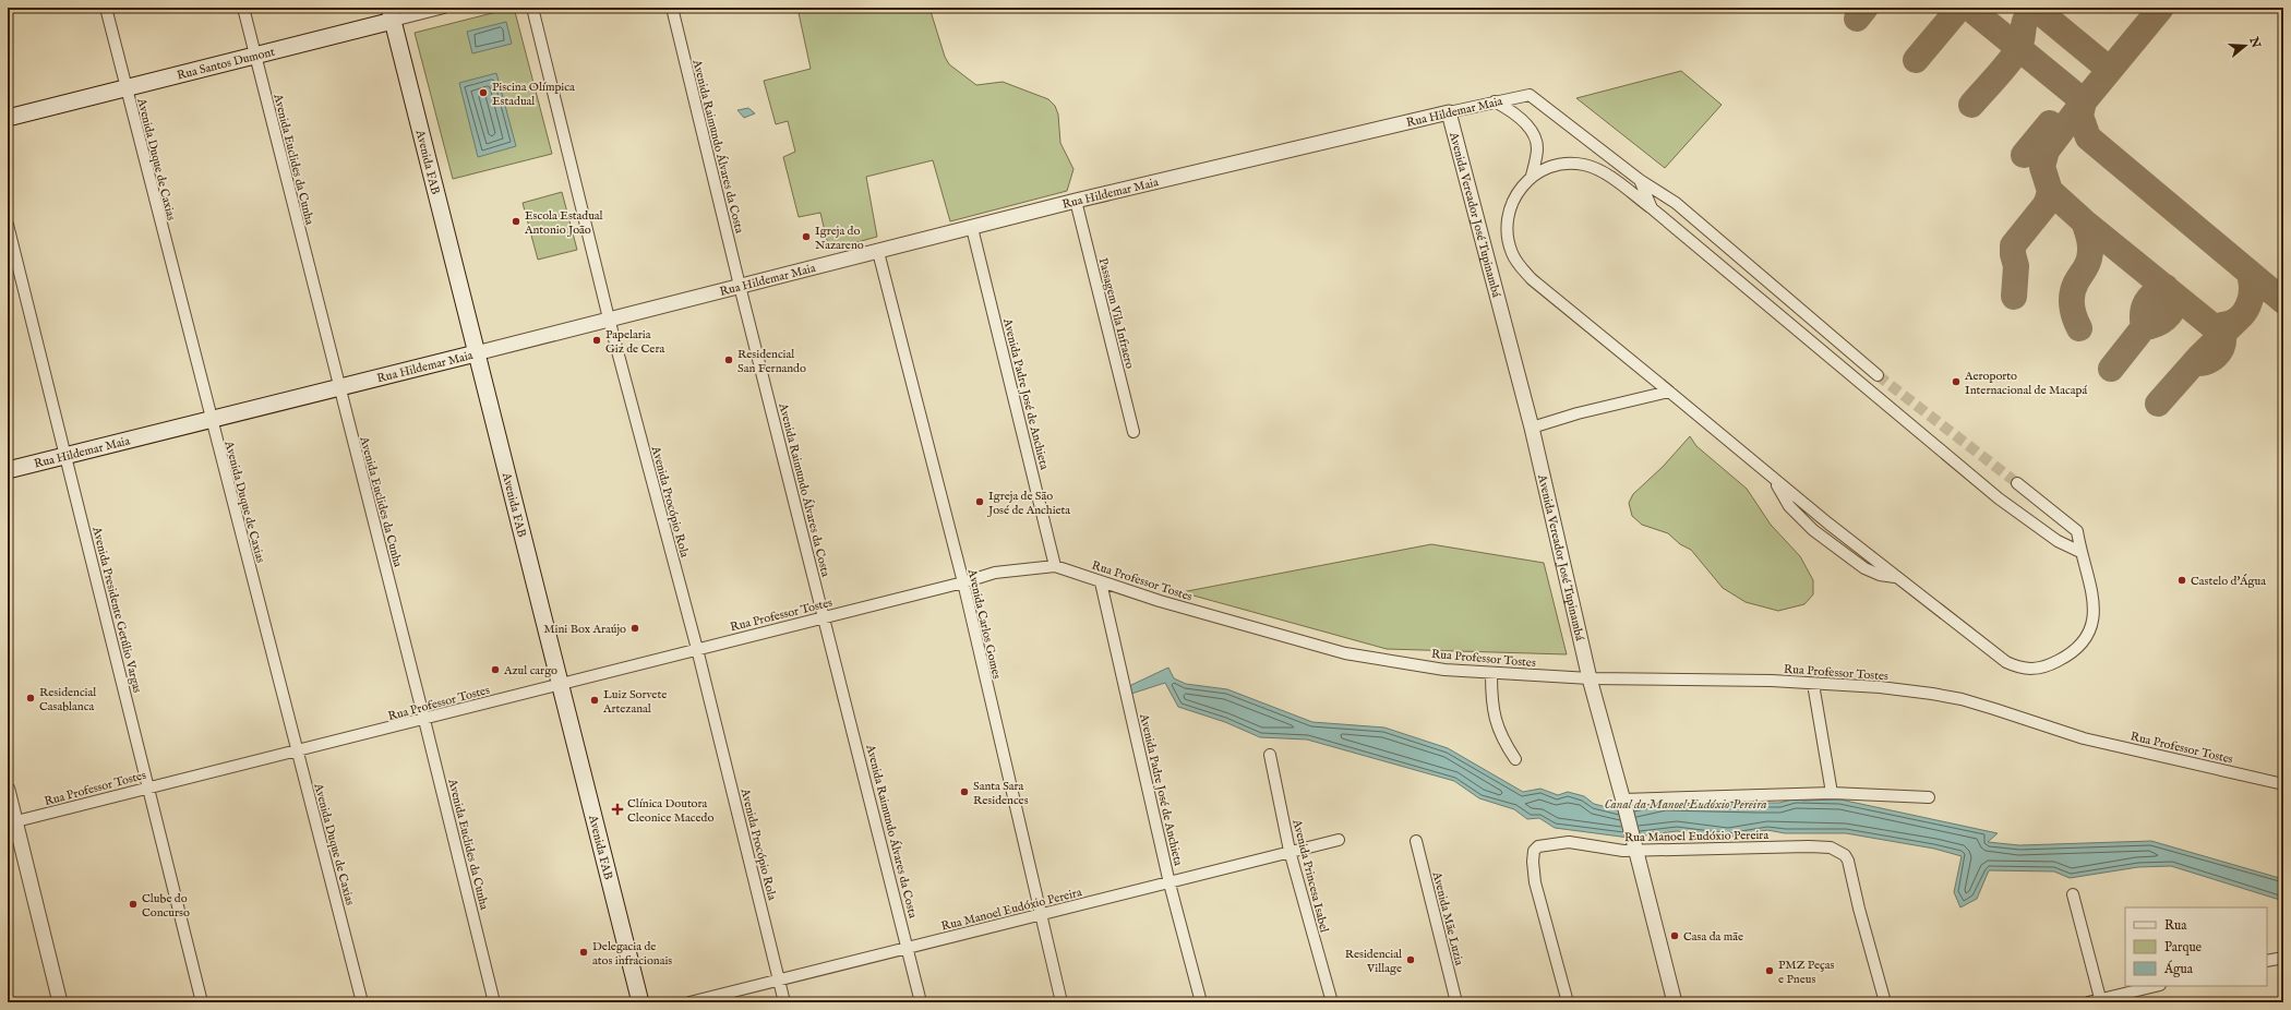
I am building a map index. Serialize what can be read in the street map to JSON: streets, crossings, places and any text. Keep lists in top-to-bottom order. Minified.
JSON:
{"streets":{"main road":["Rua Santos Dumont","Rua Hildemar Maia","Avenida FAB"],"street":["Avenida Raimundo Álvares da Costa","Avenida Duque de Caxias","Avenida Euclides da Cunha","Avenida Vereador José Tupinambá","Passagem Vila Infraero","Avenida Padre José de Anchieta","Avenida Procópio Rola","Rua Professor Tostes","Avenida Presidente Getúlio Vargas","Avenida Carlos Gomes","Rua Manoel Eudóxio Pereira","Avenida Princesa Isabel","Avenida Mãe Luzia"]},"crossings":[["Rua Santos Dumont","Avenida Duque de Caxias"],["Rua Santos Dumont","Avenida Euclides da Cunha"],["Rua Santos Dumont","Avenida FAB"],["Rua Hildemar Maia","Avenida Raimundo Álvares da Costa"],["Rua Hildemar Maia","Avenida Duque de Caxias"],["Rua Hildemar Maia","Avenida Euclides da Cunha"],["Rua Hildemar Maia","Avenida FAB"],["Rua Hildemar Maia","Avenida Vereador José Tupinambá"],["Rua Hildemar Maia","Passagem Vila Infraero"],["Rua Hildemar Maia","Avenida Padre José de Anchieta"],["Rua Hildemar Maia","Avenida Procópio Rola"],["Rua Hildemar Maia","Avenida Presidente Getúlio Vargas"],["Rua Hildemar Maia","Avenida Carlos Gomes"],["Avenida Raimundo Álvares da Costa","Rua Professor Tostes"],["Avenida Raimundo Álvares da Costa","Rua Manoel Eudóxio Pereira"],["Avenida Duque de Caxias","Rua Professor Tostes"],["Avenida Euclides da Cunha","Rua Professor Tostes"],["Avenida FAB","Rua Professor Tostes"],["Avenida Vereador José Tupinambá","Rua Professor Tostes"],["Avenida Vereador José Tupinambá","Rua Manoel Eudóxio Pereira"],["Avenida Padre José de Anchieta","Rua Professor Tostes"],["Avenida Padre José de Anchieta","Rua Manoel Eudóxio Pereira"],["Avenida Procópio Rola","Rua Professor Tostes"],["Avenida Procópio Rola","Rua Manoel Eudóxio Pereira"],["Rua Professor Tostes","Avenida Presidente Getúlio Vargas"],["Rua Professor Tostes","Avenida Carlos Gomes"],["Avenida Carlos Gomes","Rua Manoel Eudóxio Pereira"],["Rua Manoel Eudóxio Pereira","Avenida Princesa Isabel"]],"water":["Canal da Manoel Eudóxio Pereira"],"places":{"other":["Piscina Olímpica Estadual","Escola Estadual Antonio João","Igreja do Nazareno","Papelaria Giz de Cera","Residencial San Fernando","Aeroporto Internacional de Macapá","Igreja de São José de Anchieta","Castelo d'Água","Mini Box Araújo","Azul cargo","Residencial Casablanca","Luiz Sorvete Artezanal","Santa Sara Residences","Clube do Concurso","Casa da mãe","Delegacia de atos infracionais","Residencial Village","PMZ Peças e Pneus"],"health":["Clínica Doutora Cleonice Macedo"]},"legend":["Rua","Parque","Água"],"north":"right"}
